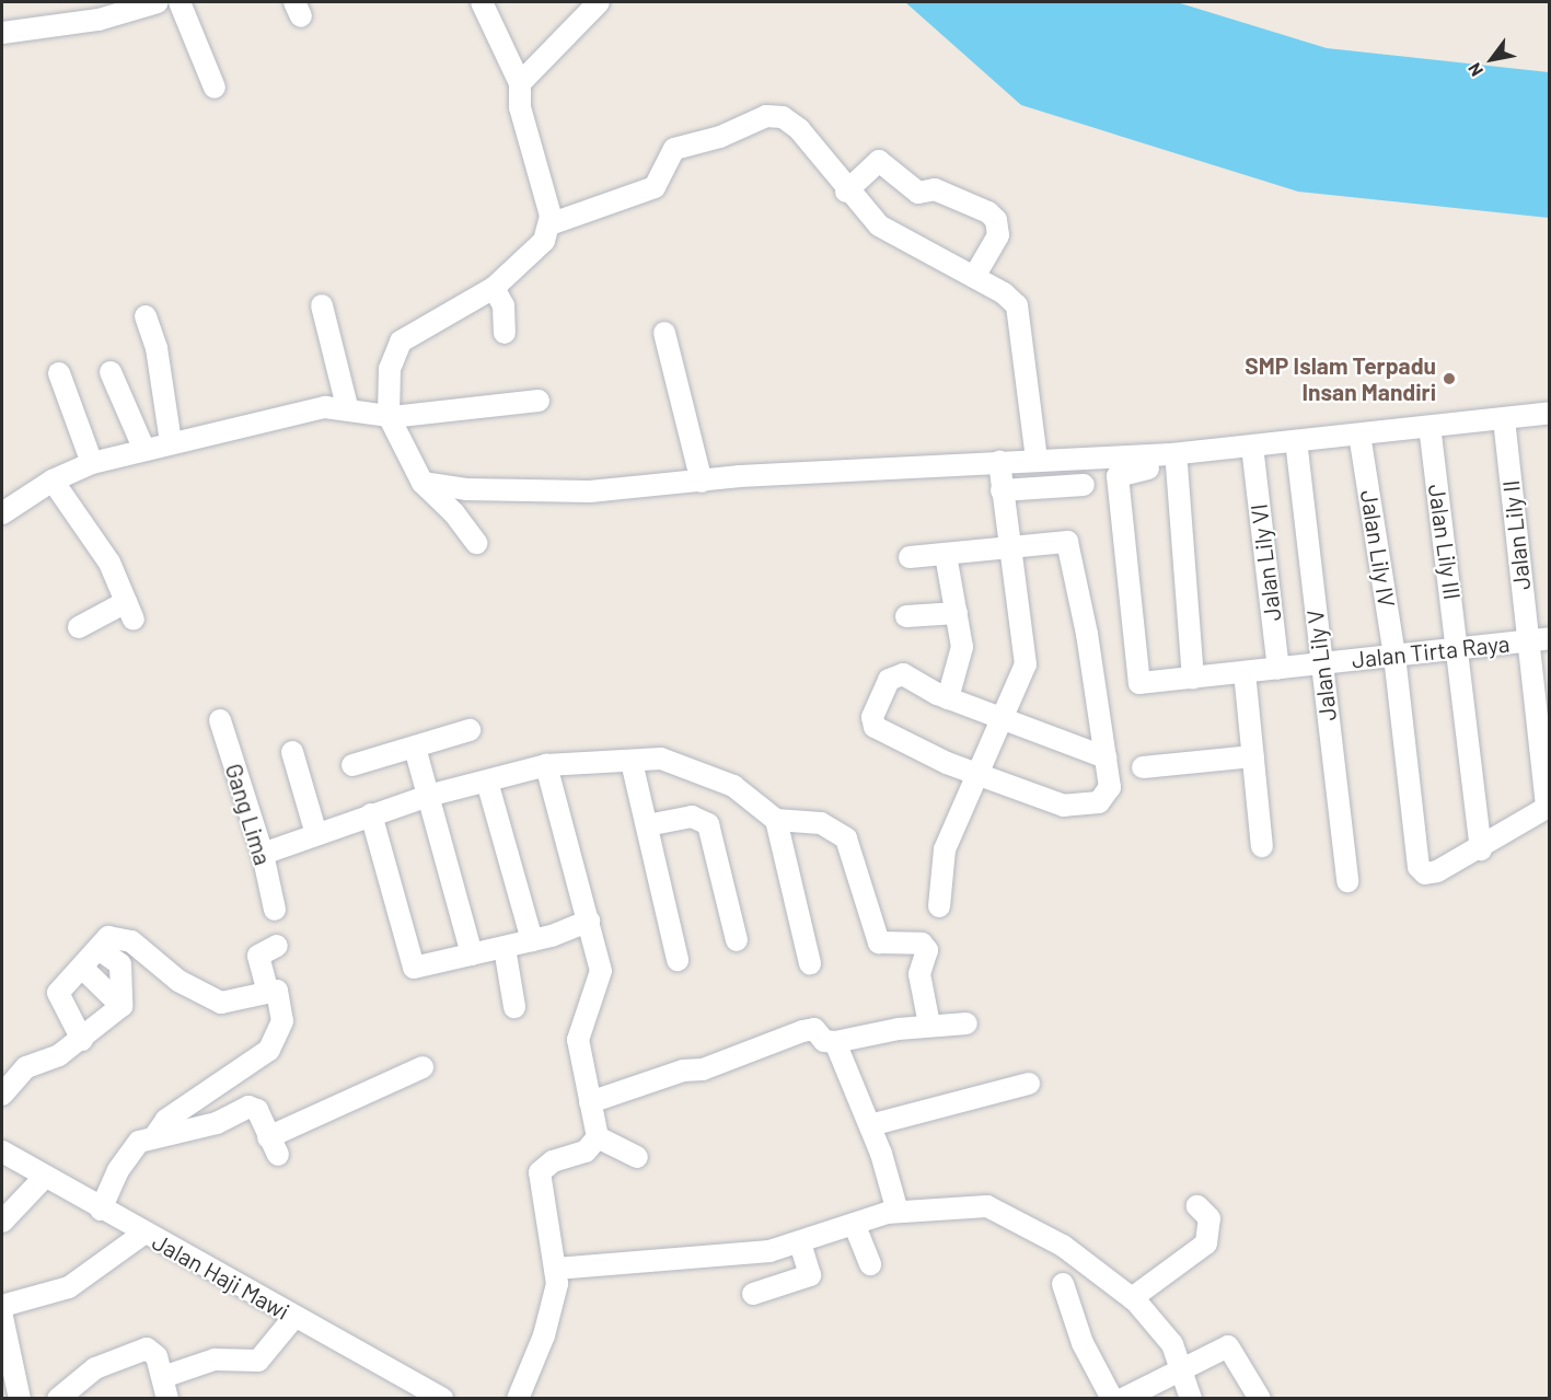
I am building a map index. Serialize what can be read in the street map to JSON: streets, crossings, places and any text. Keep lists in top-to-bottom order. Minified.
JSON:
{"streets":{"street":["Jalan Lily II","Jalan Lily III","Jalan Lily IV","Jalan Lily VI","Jalan Tirta Raya","Jalan Lily V","Gang Lima","Jalan Haji Mawi"]},"crossings":[["Jalan Lily II","Jalan Tirta Raya"],["Jalan Lily III","Jalan Lily IV"],["Jalan Lily III","Jalan Tirta Raya"],["Jalan Lily IV","Jalan Tirta Raya"],["Jalan Lily VI","Jalan Tirta Raya"],["Jalan Tirta Raya","Jalan Lily V"]],"places":["SMP Islam Terpadu Insan Mandiri"],"north":"bottom left"}
